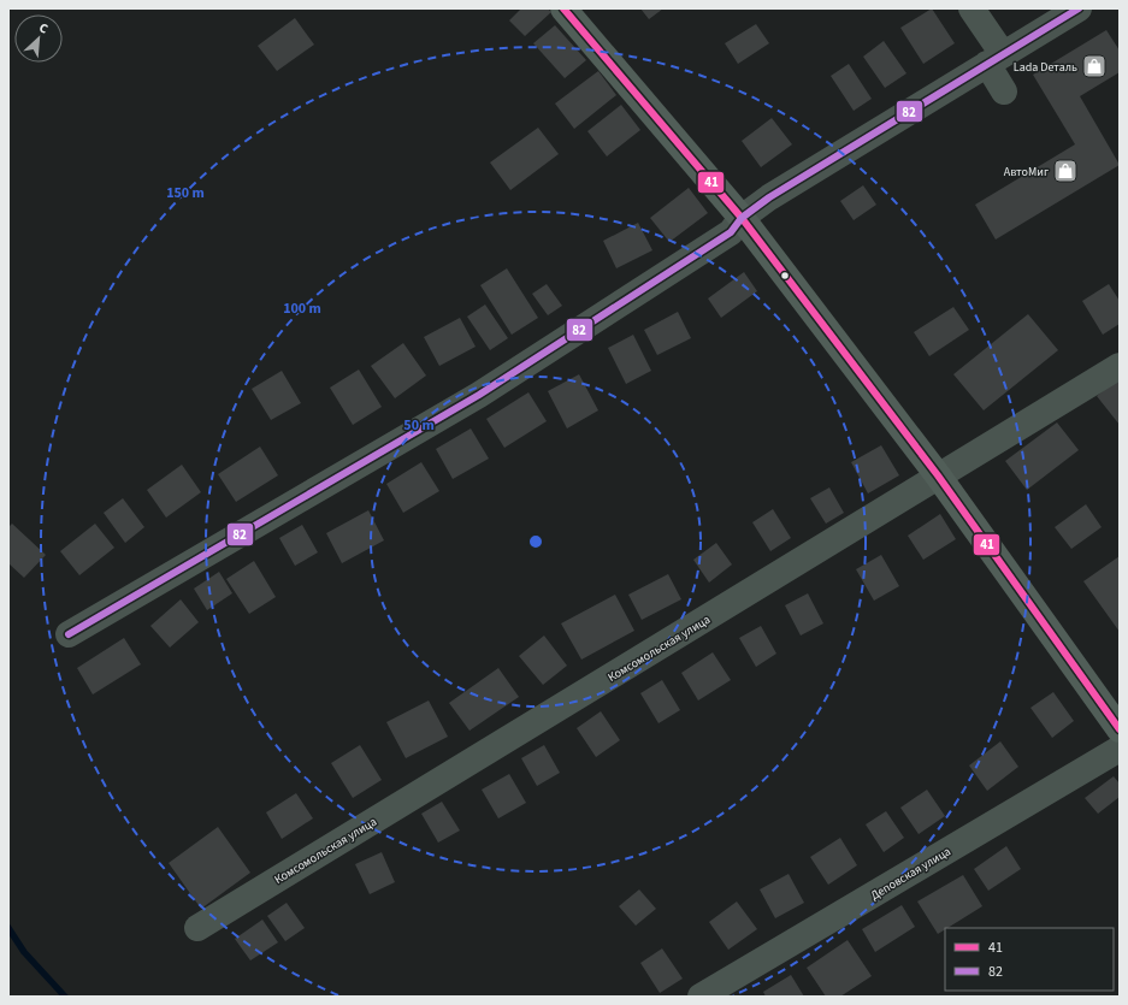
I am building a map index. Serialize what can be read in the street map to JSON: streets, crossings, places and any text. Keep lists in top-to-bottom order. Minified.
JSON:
{"streets":{"street":["Комсомольская улица","Деповская улица"]},"places":{"shop":["Lada Dеталь","АвтоМиг"]},"lines":["transit line 41","transit line 82"],"legend":["41","82"],"north":"top right","rings":["150 m","100 m","50 m"]}
